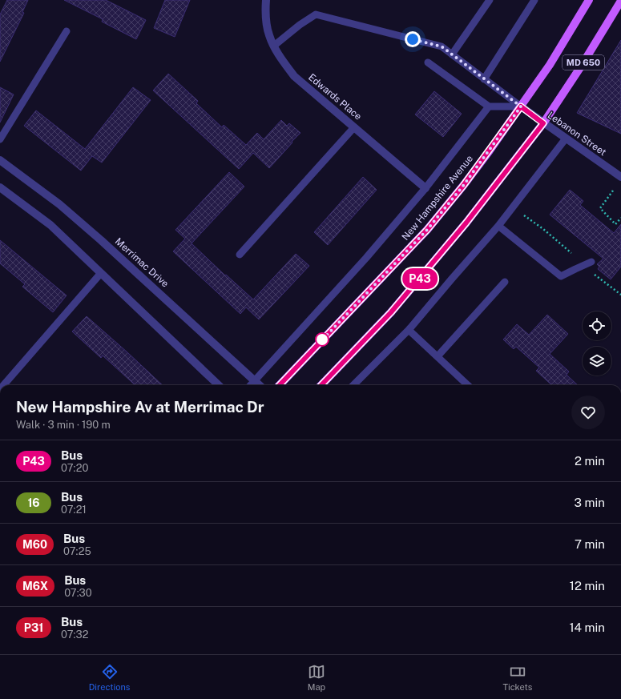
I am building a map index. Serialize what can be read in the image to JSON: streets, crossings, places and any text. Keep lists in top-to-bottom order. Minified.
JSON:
{"streets":{"main road":["MD 650","New Hampshire Avenue"],"street":["Edwards Place","Lebanon Street","Merrimac Drive"]},"crossings":[["MD 650","Lebanon Street"],["Lebanon Street","New Hampshire Avenue"]],"lines":["bus line P43"],"page":{"on_map":"P43","heading":["New Hampshire Av at Merrimac Dr","Walk · 3 min · 190 m"],"list":[{"mark":"P43","name":"Bus","note":"07:20","value":"2 min"},{"mark":"16","name":"Bus","note":"07:21","value":"3 min"},{"mark":"M60","name":"Bus","note":"07:25","value":"7 min"},{"mark":"M6X","name":"Bus","note":"07:30","value":"12 min"},{"mark":"P31","name":"Bus","note":"07:32","value":"14 min"}],"tabs":["Directions","Map","Tickets"]}}
